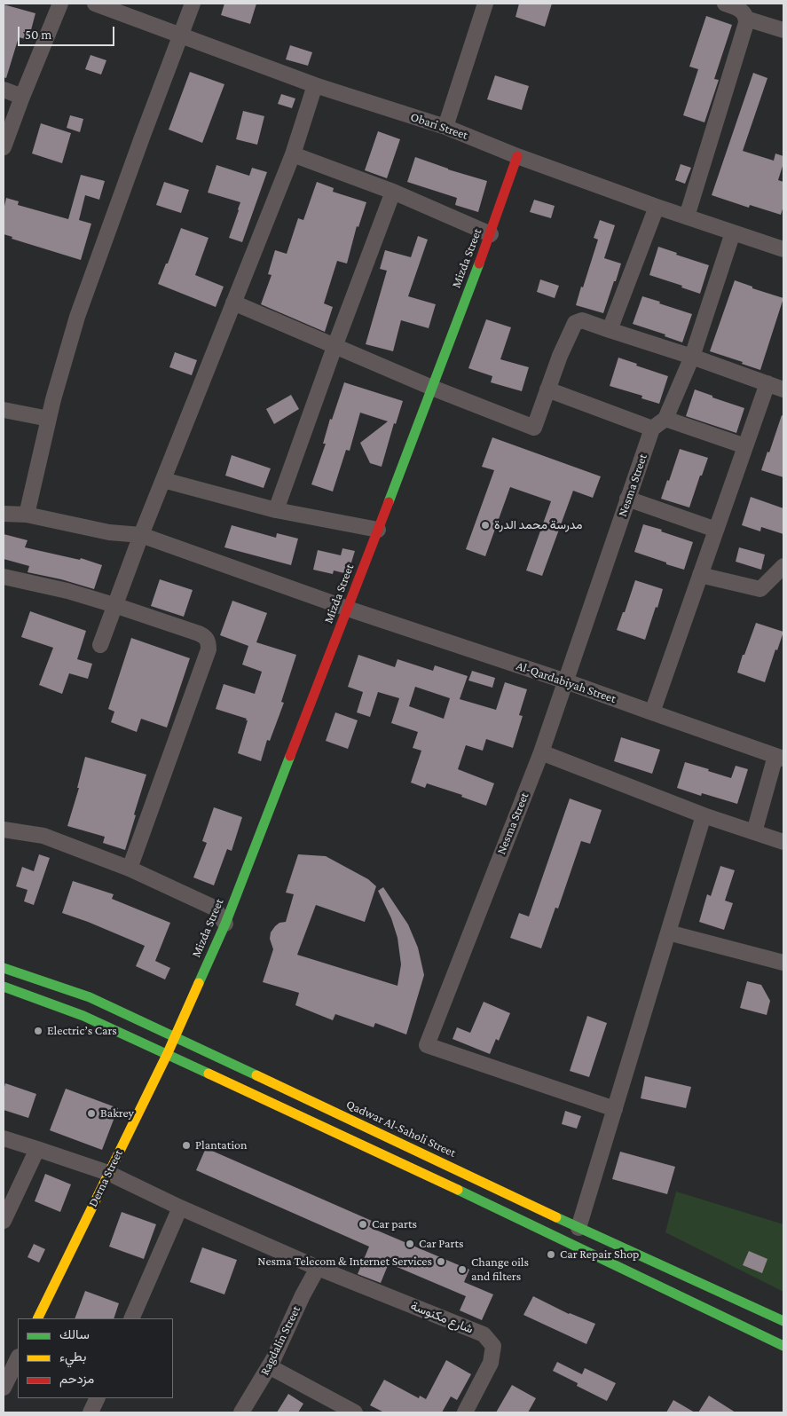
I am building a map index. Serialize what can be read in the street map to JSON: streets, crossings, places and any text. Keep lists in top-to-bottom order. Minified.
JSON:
{"streets":{"main road":["Mizda Street","Qadwar Al-Saholi Street","Derna Street"],"street":["Obari Street","Nesma Street","Al-Qardabiyah Street","شارع مكنوسة","Ragdalin Street"]},"crossings":[["Obari Street","Mizda Street"],["Mizda Street","Al-Qardabiyah Street"],["Mizda Street","Qadwar Al-Saholi Street"],["Mizda Street","Derna Street"],["Nesma Street","Al-Qardabiyah Street"],["Qadwar Al-Saholi Street","Derna Street"],["Derna Street","شارع مكنوسة"],["شارع مكنوسة","Ragdalin Street"]],"places":["مدرسة محمد الدرة","Electric’s Cars","Bakrey","Plantation","Car parts","Car Parts","Car Repair Shop","Nesma Telecom & Internet Services","Change oils and filters"],"legend":["سالك","بطيء","مزدحم"],"scale_bar":"50 m"}
